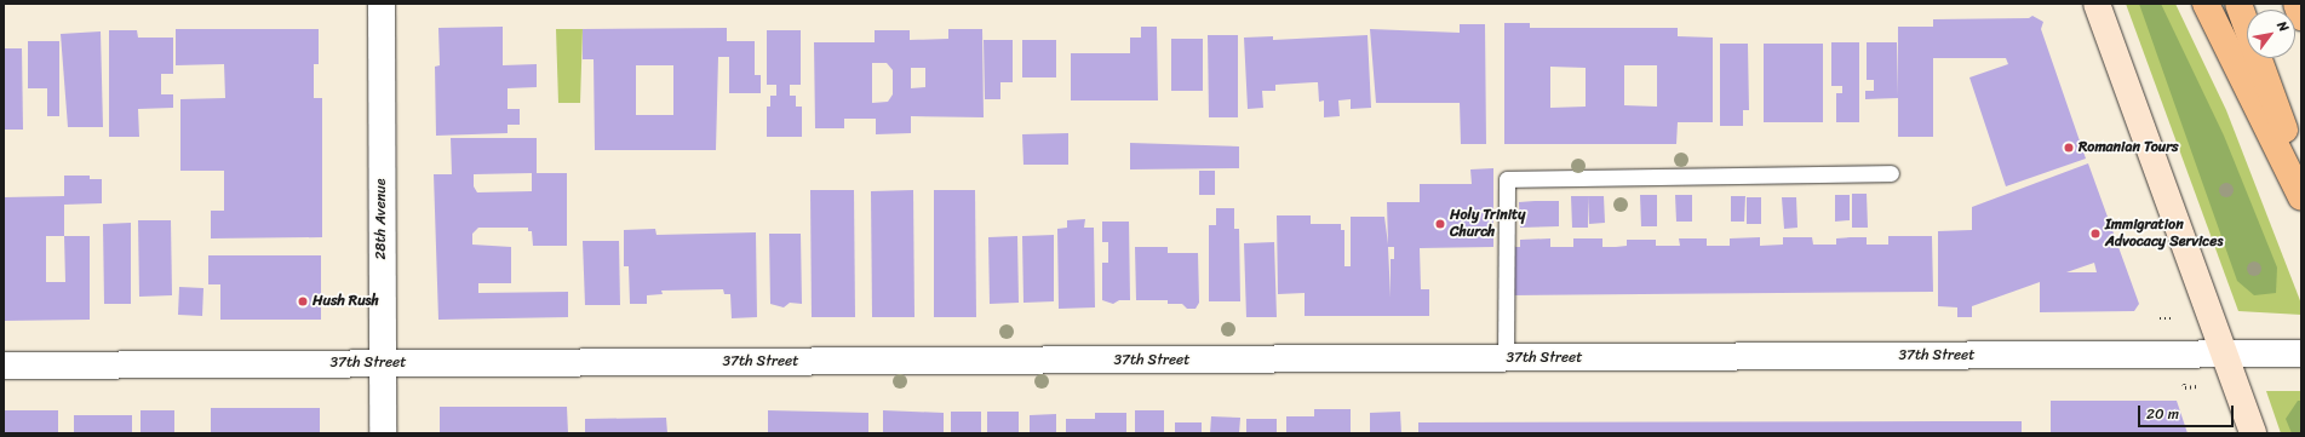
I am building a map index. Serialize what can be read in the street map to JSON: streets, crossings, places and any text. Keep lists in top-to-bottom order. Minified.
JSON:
{"streets":{"street":["28th Avenue","37th Street"]},"crossings":[["28th Avenue","37th Street"]],"places":["Romanian Tours","Holy Trinity Church","Immigration Advocacy Services","Hush Rush"],"scale_bar":"20 m","north":"top right"}
